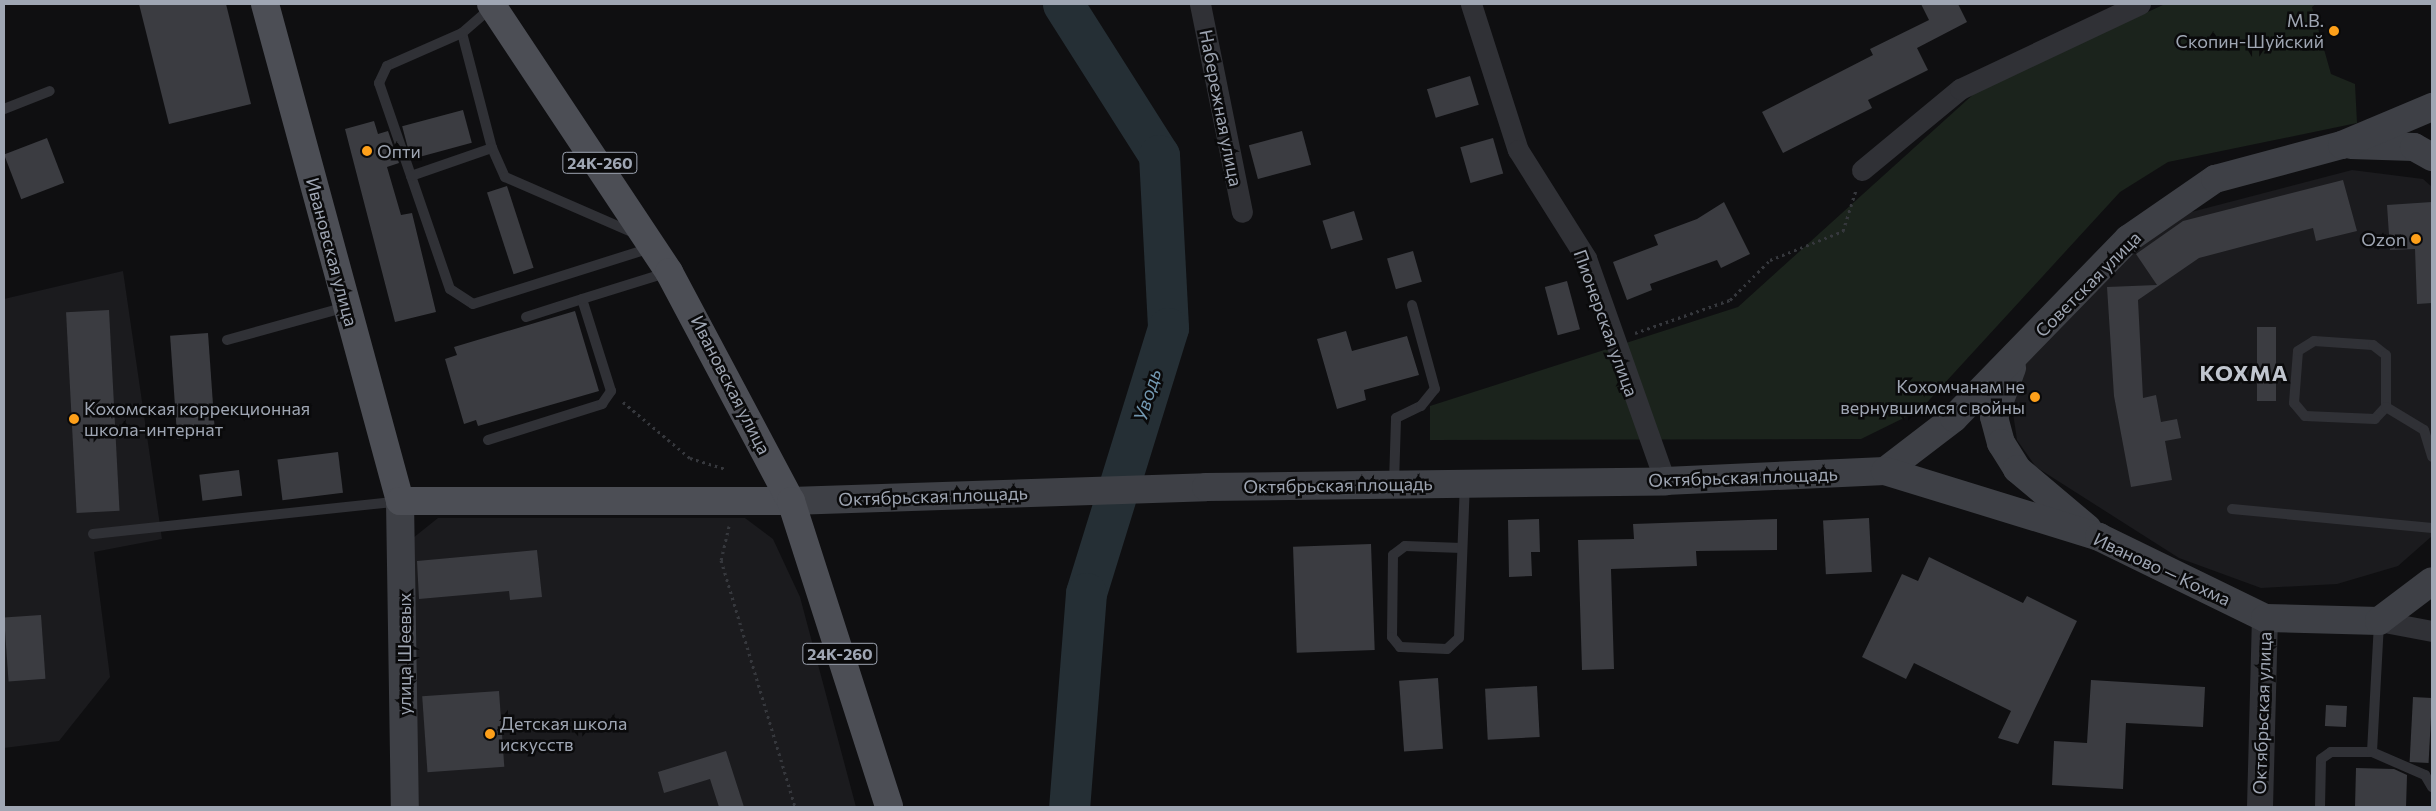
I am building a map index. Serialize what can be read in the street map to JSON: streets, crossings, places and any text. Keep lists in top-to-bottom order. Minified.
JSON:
{"streets":{"main road":["24К-260","Ивановская улица","Советская улица","Октябрьская площадь","Иваново — Кохма","улица Шеевых"],"street":["Набережная улица","Пионерская улица","Октябрьская улица"]},"crossings":[["Ивановская улица","Октябрьская площадь"],["Ивановская улица","улица Шеевых"],["Советская улица","Октябрьская площадь"],["Советская улица","Иваново — Кохма"],["Пионерская улица","Октябрьская площадь"],["Октябрьская площадь","Иваново — Кохма"],["Иваново — Кохма","Октябрьская улица"]],"districts":["КОХМА"],"water":["Уводь"],"places":["М.В. Скопин-Шуйский","Опти","Ozon","Кохомчанам не вернувшимся с войны","Кохомская коррекционная школа-интернат","Детская школа искусств"]}
